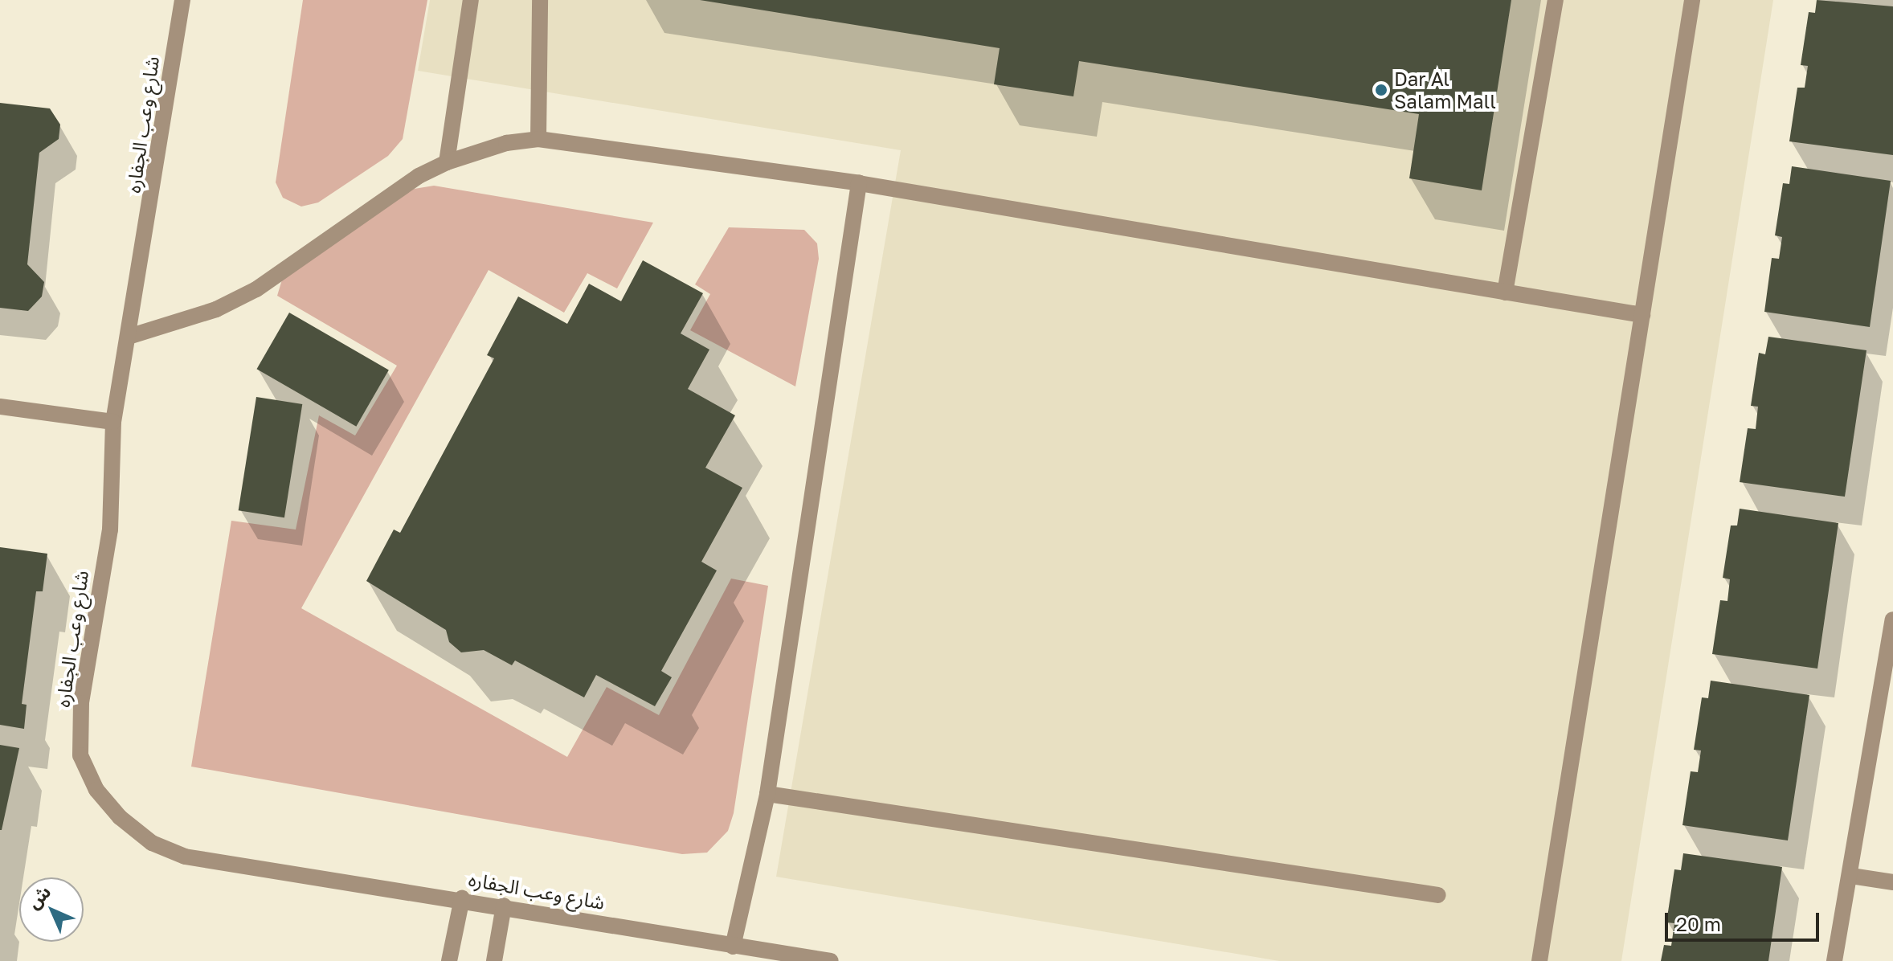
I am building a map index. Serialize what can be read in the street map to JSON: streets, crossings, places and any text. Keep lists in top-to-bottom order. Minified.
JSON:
{"streets":{"street":["شارع وعب الجفاره"]},"places":["Dar Al Salam Mall"],"scale_bar":"20 m","north":"top left"}
